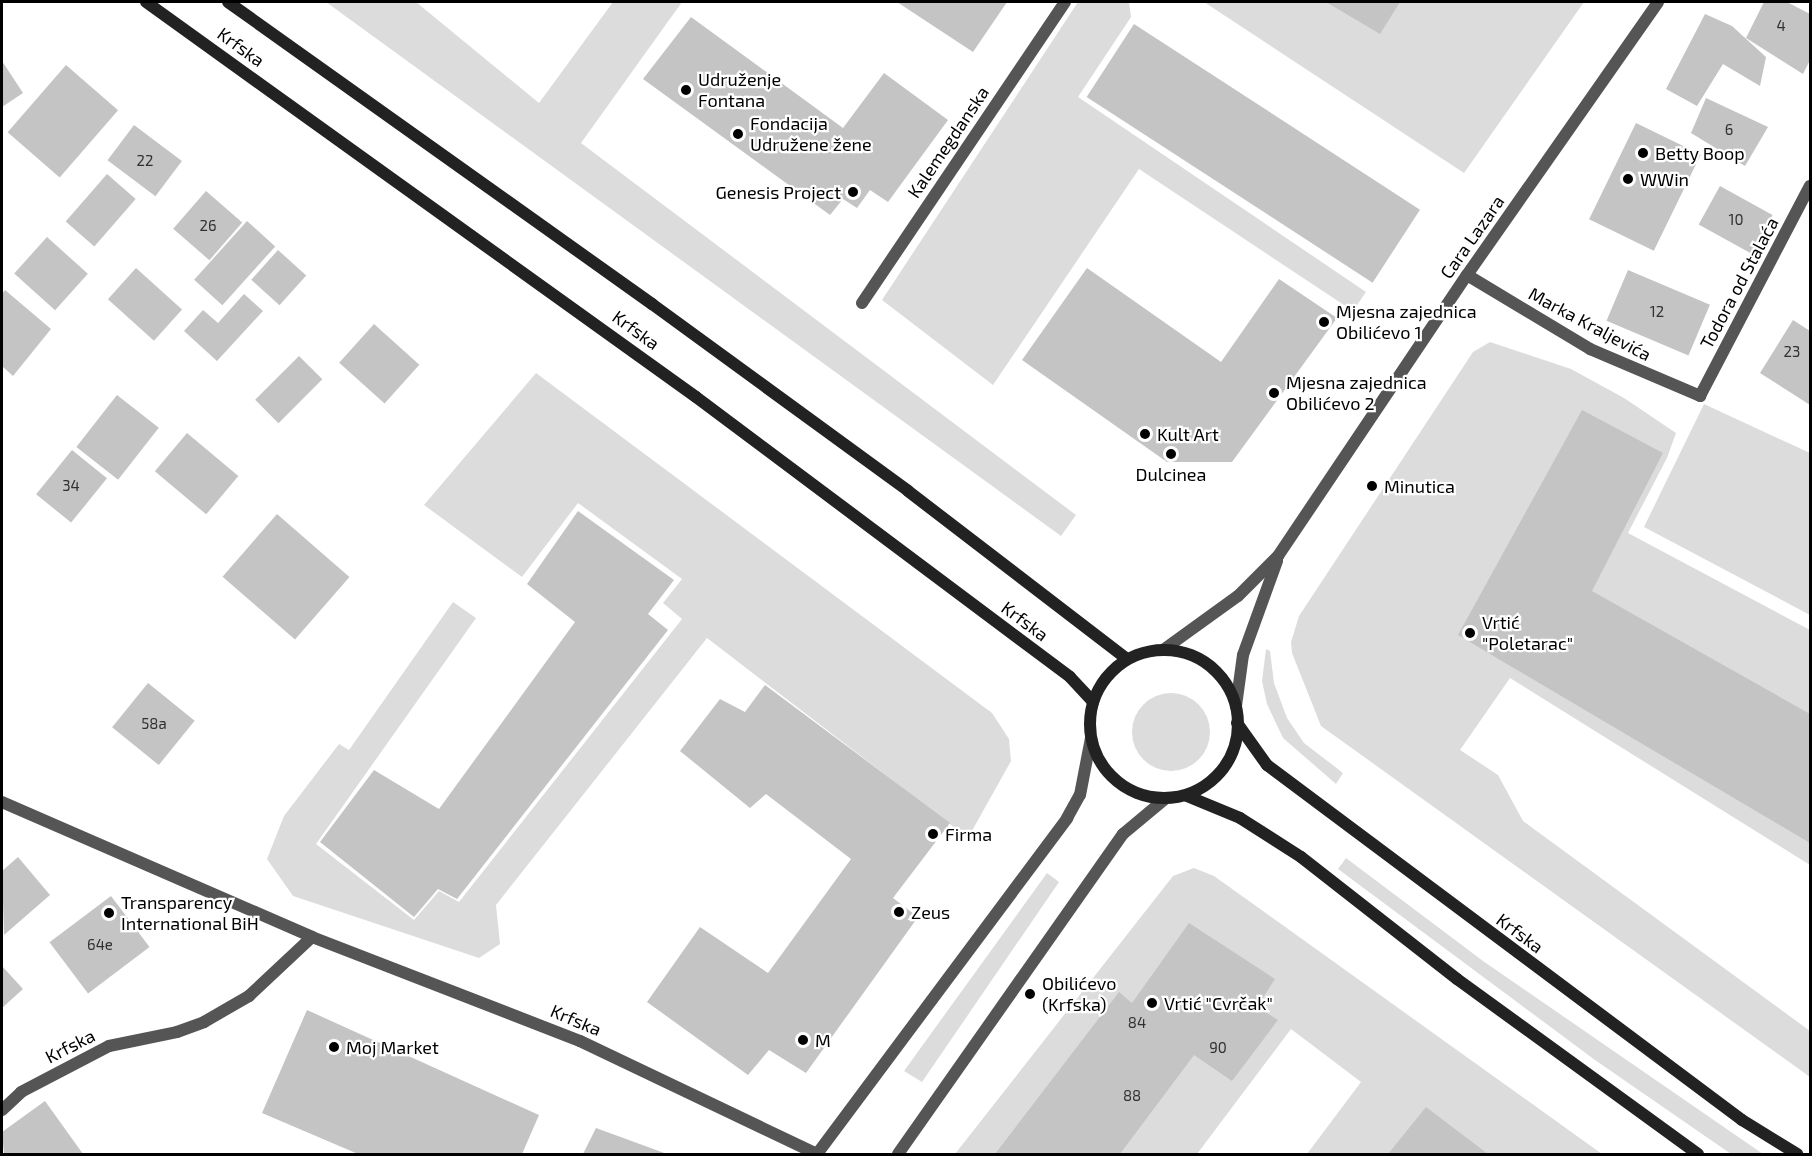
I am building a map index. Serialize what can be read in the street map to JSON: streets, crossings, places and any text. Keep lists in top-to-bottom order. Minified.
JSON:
{"streets":{"main road":["Krfska"],"street":["Kalemegdanska","Cara Lazara","Todora od Stalaća","Marka Kraljevića"]},"crossings":[["Krfska","Cara Lazara"],["Cara Lazara","Marka Kraljevića"],["Todora od Stalaća","Marka Kraljevića"]],"places":["Udruženje Fontana","Fondacija Udružene žene","Betty Boop","WWin","Genesis Project","Mjesna zajednica Obilićevo 1","Mjesna zajednica Obilićevo 2","Kult Art","Dulcinea","Minutica","Vrtić \"Poletarac\"","Firma","Zeus","Transparency International BiH","Obilićevo (Krfska)","Vrtić \"Cvrčak\"","M","Moj Market"],"house_numbers":["4","6","22","10","26","12","23","34","58a","64e","84","90","88"]}
